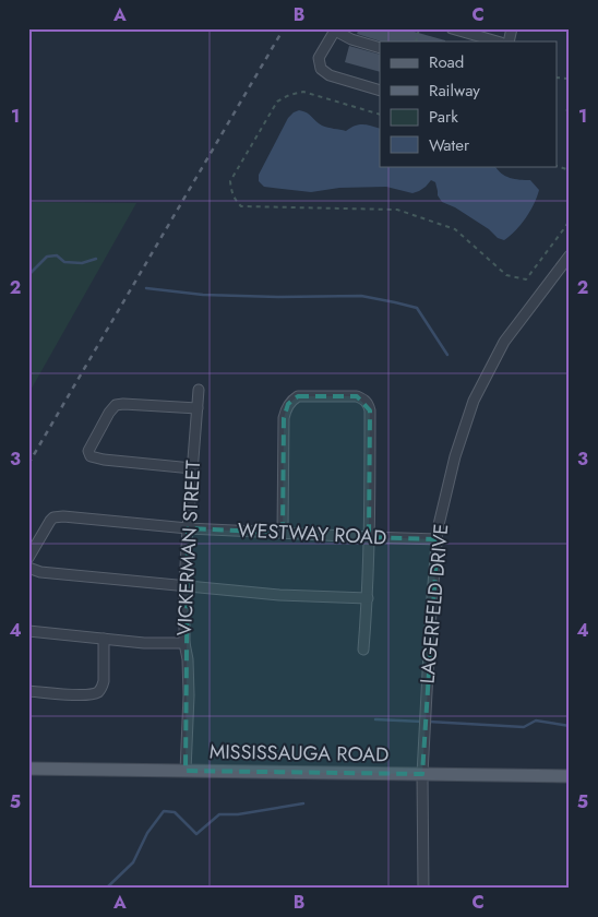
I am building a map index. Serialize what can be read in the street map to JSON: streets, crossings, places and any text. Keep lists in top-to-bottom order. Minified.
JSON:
{"streets":{"main road":["MISSISSAUGA ROAD"],"street":["WESTWAY ROAD","VICKERMAN STREET","LAGERFELD DRIVE"]},"crossings":[["WESTWAY ROAD","VICKERMAN STREET"],["WESTWAY ROAD","LAGERFELD DRIVE"],["VICKERMAN STREET","MISSISSAUGA ROAD"],["LAGERFELD DRIVE","MISSISSAUGA ROAD"]],"legend":["Road","Railway","Park","Water"],"grid":{"columns":["A","B","C"],"rows":["1","2","3","4","5"]}}
